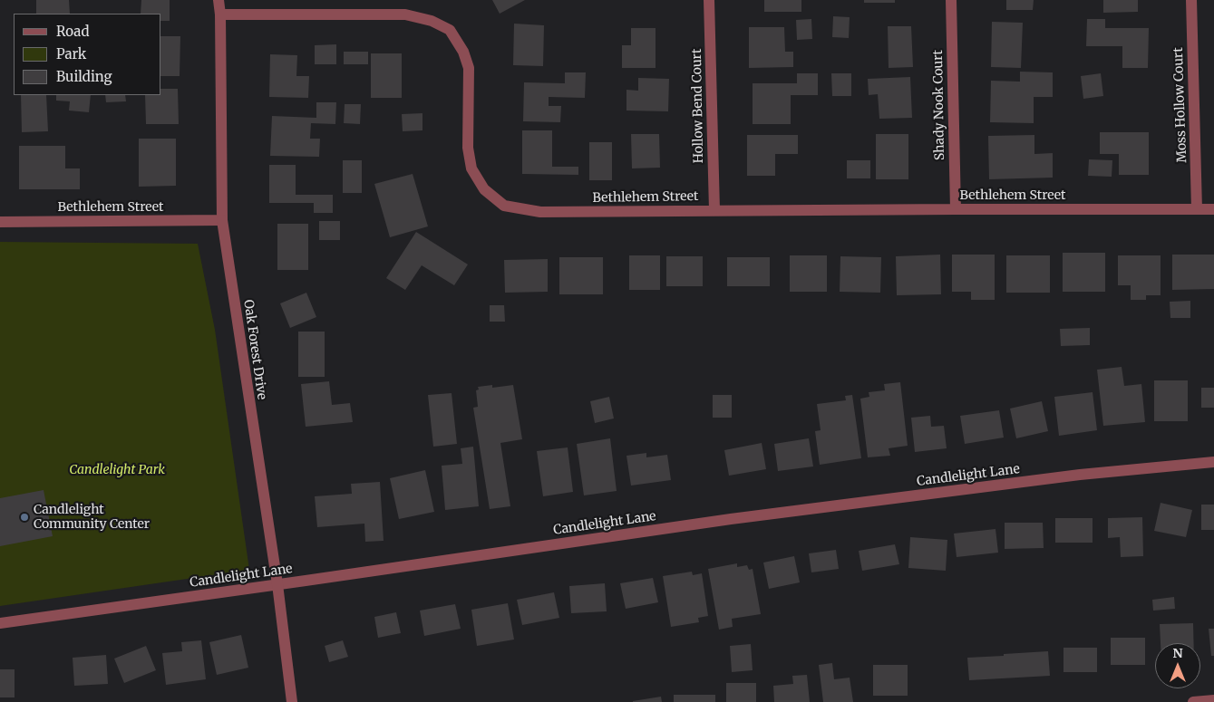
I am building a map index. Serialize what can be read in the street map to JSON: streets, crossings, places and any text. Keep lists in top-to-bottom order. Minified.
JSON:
{"streets":{"street":["Shady Nook Court","Moss Hollow Court","Hollow Bend Court","Bethlehem Street","Oak Forest Drive","Candlelight Lane"]},"crossings":[["Shady Nook Court","Bethlehem Street"],["Moss Hollow Court","Bethlehem Street"],["Hollow Bend Court","Bethlehem Street"],["Bethlehem Street","Oak Forest Drive"],["Oak Forest Drive","Candlelight Lane"]],"parks":["Candlelight Park"],"places":["Candlelight Community Center"],"legend":["Road","Park","Building"],"north":"top"}
